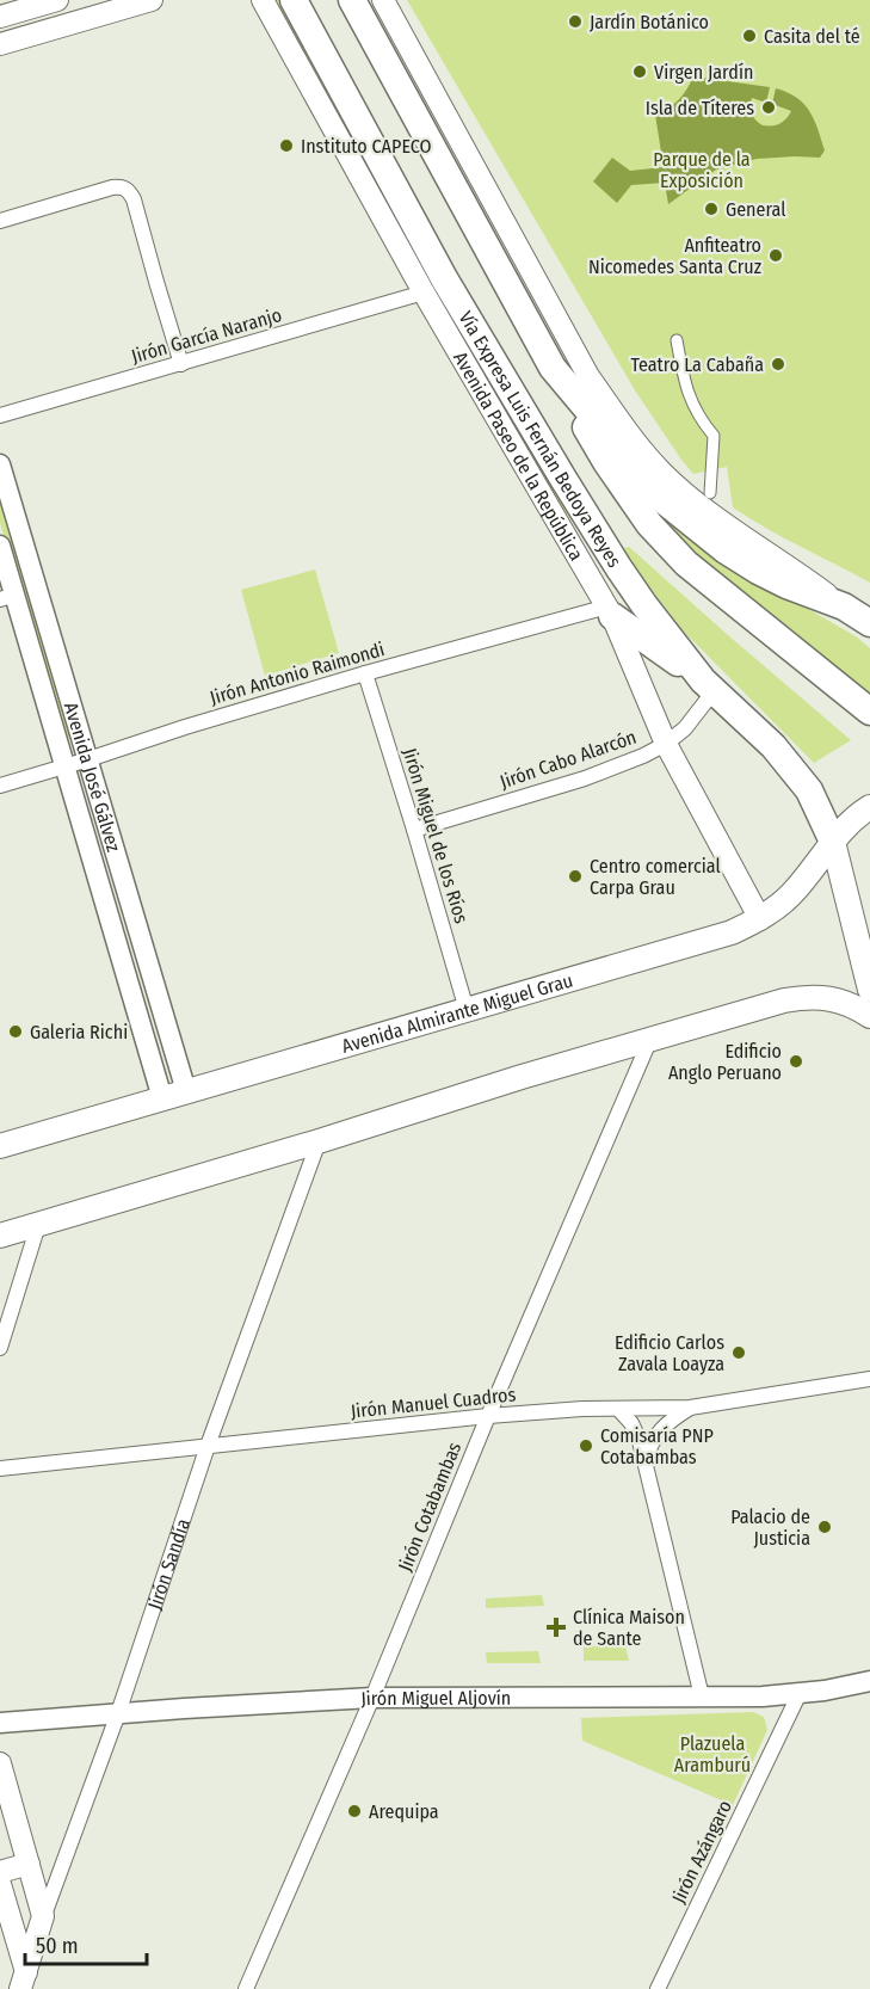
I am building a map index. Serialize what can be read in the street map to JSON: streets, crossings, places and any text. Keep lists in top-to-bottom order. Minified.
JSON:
{"streets":{"highway":["Vía Expresa Luis Fernán Bedoya Reyes"],"main road":["Avenida Paseo de la República","Avenida Almirante Miguel Grau","Jirón Sandía"],"street":["Jirón García Naranjo","Jirón Antonio Raimondi","Jirón Cabo Alarcón","Avenida José Gálvez","Jirón Miguel de los Ríos","Jirón Manuel Cuadros","Jirón Cotabambas","Jirón Miguel Aljovín","Jirón Azángaro"]},"crossings":[["Jirón García Naranjo","Avenida Paseo de la República"],["Vía Expresa Luis Fernán Bedoya Reyes","Jirón Cabo Alarcón"],["Vía Expresa Luis Fernán Bedoya Reyes","Avenida Almirante Miguel Grau"],["Avenida Paseo de la República","Jirón Antonio Raimondi"],["Avenida Paseo de la República","Jirón Cabo Alarcón"],["Avenida Paseo de la República","Avenida Almirante Miguel Grau"],["Jirón Antonio Raimondi","Avenida José Gálvez"],["Jirón Antonio Raimondi","Jirón Miguel de los Ríos"],["Jirón Cabo Alarcón","Jirón Miguel de los Ríos"],["Avenida José Gálvez","Avenida Almirante Miguel Grau"],["Jirón Miguel de los Ríos","Avenida Almirante Miguel Grau"],["Jirón Manuel Cuadros","Jirón Cotabambas"],["Jirón Manuel Cuadros","Jirón Sandía"],["Jirón Cotabambas","Jirón Miguel Aljovín"],["Jirón Sandía","Jirón Miguel Aljovín"],["Jirón Miguel Aljovín","Jirón Azángaro"]],"parks":["Parque de la Exposición","Plazuela Aramburú"],"places":{"other":["Jardín Botánico","Casita del té","Virgen Jardín","Isla de Títeres","Instituto CAPECO","General","Anfiteatro Nicomedes Santa Cruz","Teatro La Cabaña","Centro comercial Carpa Grau","Galeria Richi","Edificio Anglo Peruano","Edificio Carlos Zavala Loayza","Comisaría PNP Cotabambas","Palacio de Justicia","Arequipa"],"health":["Clínica Maison de Sante"]},"scale_bar":"50 m"}
